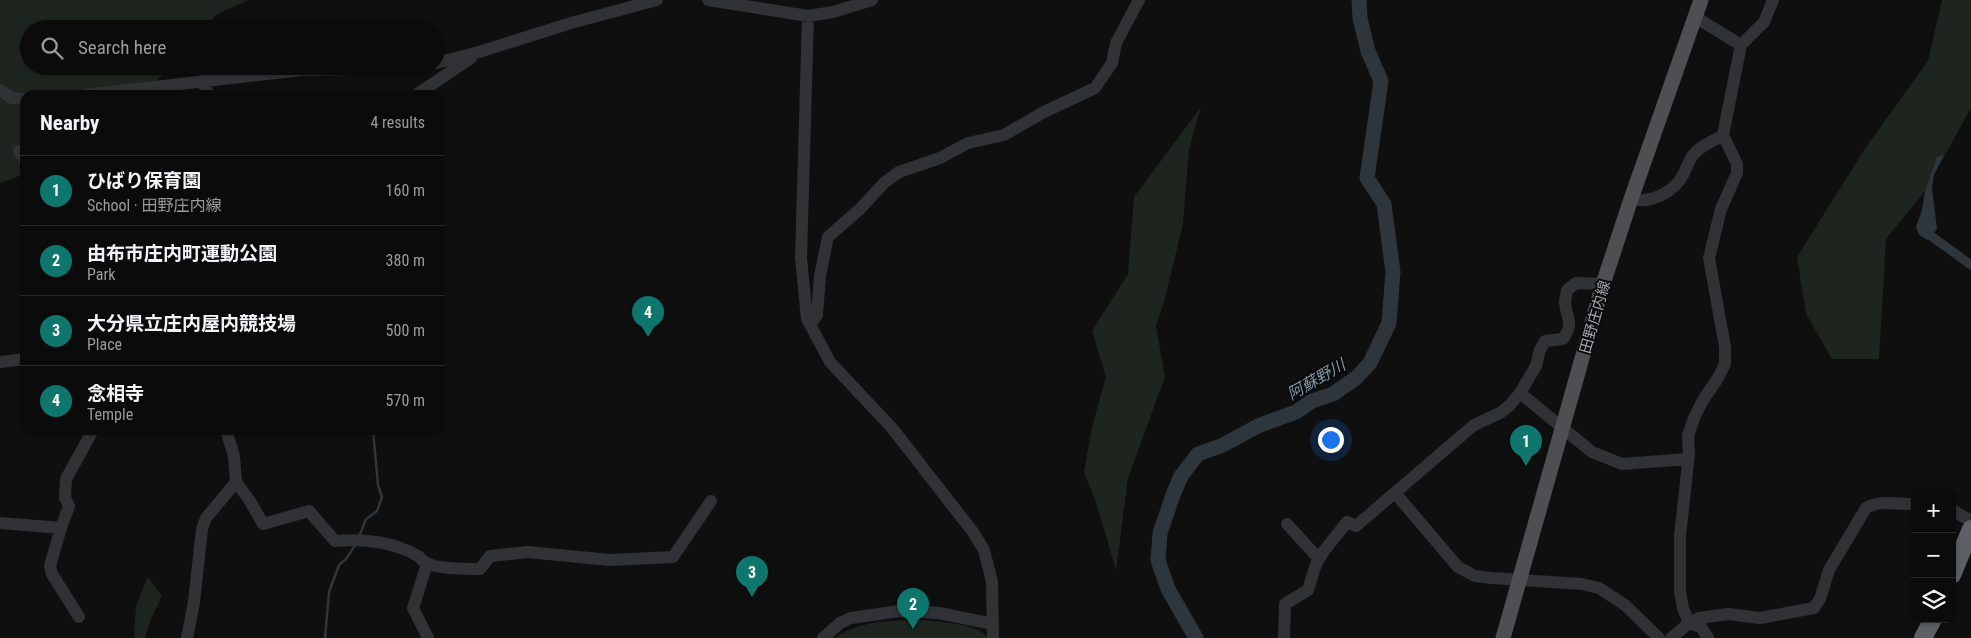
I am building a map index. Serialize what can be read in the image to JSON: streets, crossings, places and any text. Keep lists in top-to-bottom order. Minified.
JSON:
{"streets":{"main road":["田野庄内線"]},"water":["阿蘇野川"],"page":{"search":"Search here","heading":["Nearby","4 results"],"list":[{"mark":"1","name":"ひばり保育園","note":"School · 田野庄内線","value":"160 m"},{"mark":"2","name":"由布市庄内町運動公園","note":"Park","value":"380 m"},{"mark":"3","name":"大分県立庄内屋内競技場","note":"Place","value":"500 m"},{"mark":"4","name":"念相寺","note":"Temple","value":"570 m"}],"pins":["4","1","3","2"],"map_buttons":["+","−"]}}
